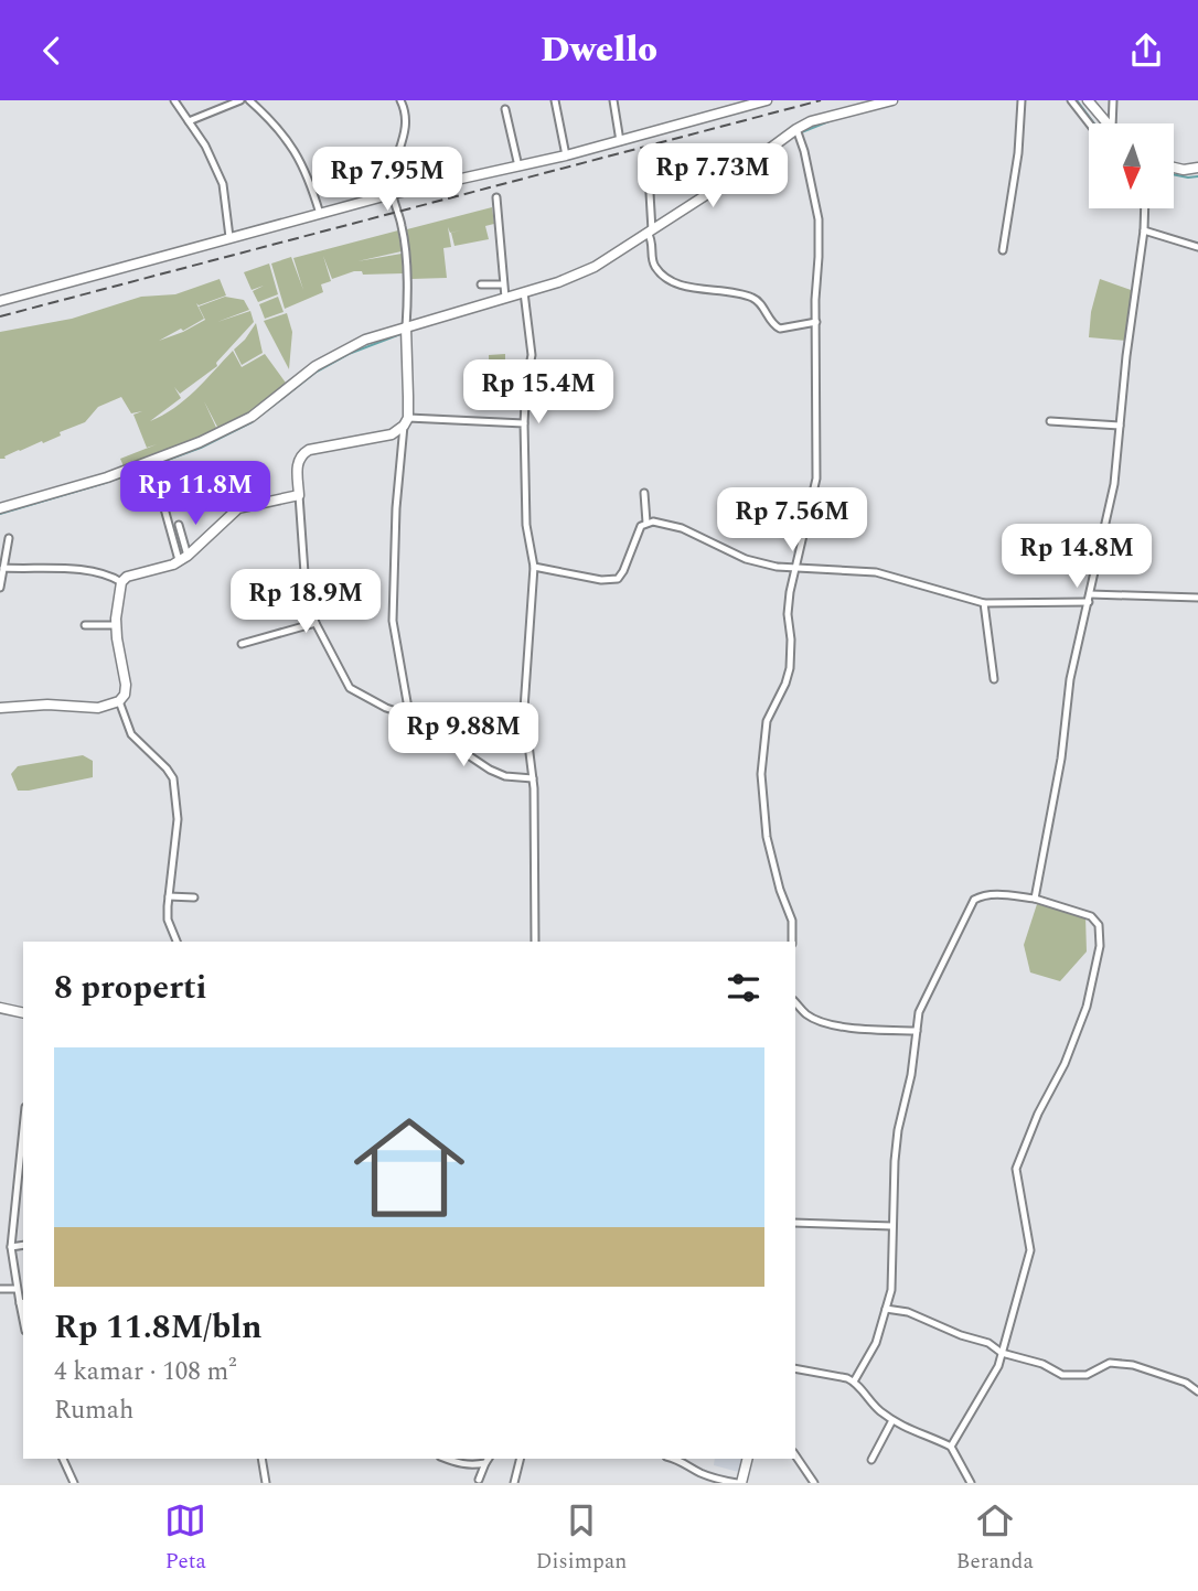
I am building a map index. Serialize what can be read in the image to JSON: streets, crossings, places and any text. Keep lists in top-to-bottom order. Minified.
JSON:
{"north":"bottom","page":{"header":"Dwello","price":["Rp 7.73M","Rp 7.95M","Rp 15.4M","Rp 11.8M","Rp 7.56M","Rp 14.8M","Rp 18.9M","Rp 9.88M"],"heading":"8 properti","list":[{"name":"Rp 11.8M/bln","note":"4 kamar · 108 m² · Rumah"}],"tabs":["Peta","Disimpan","Beranda"]}}
